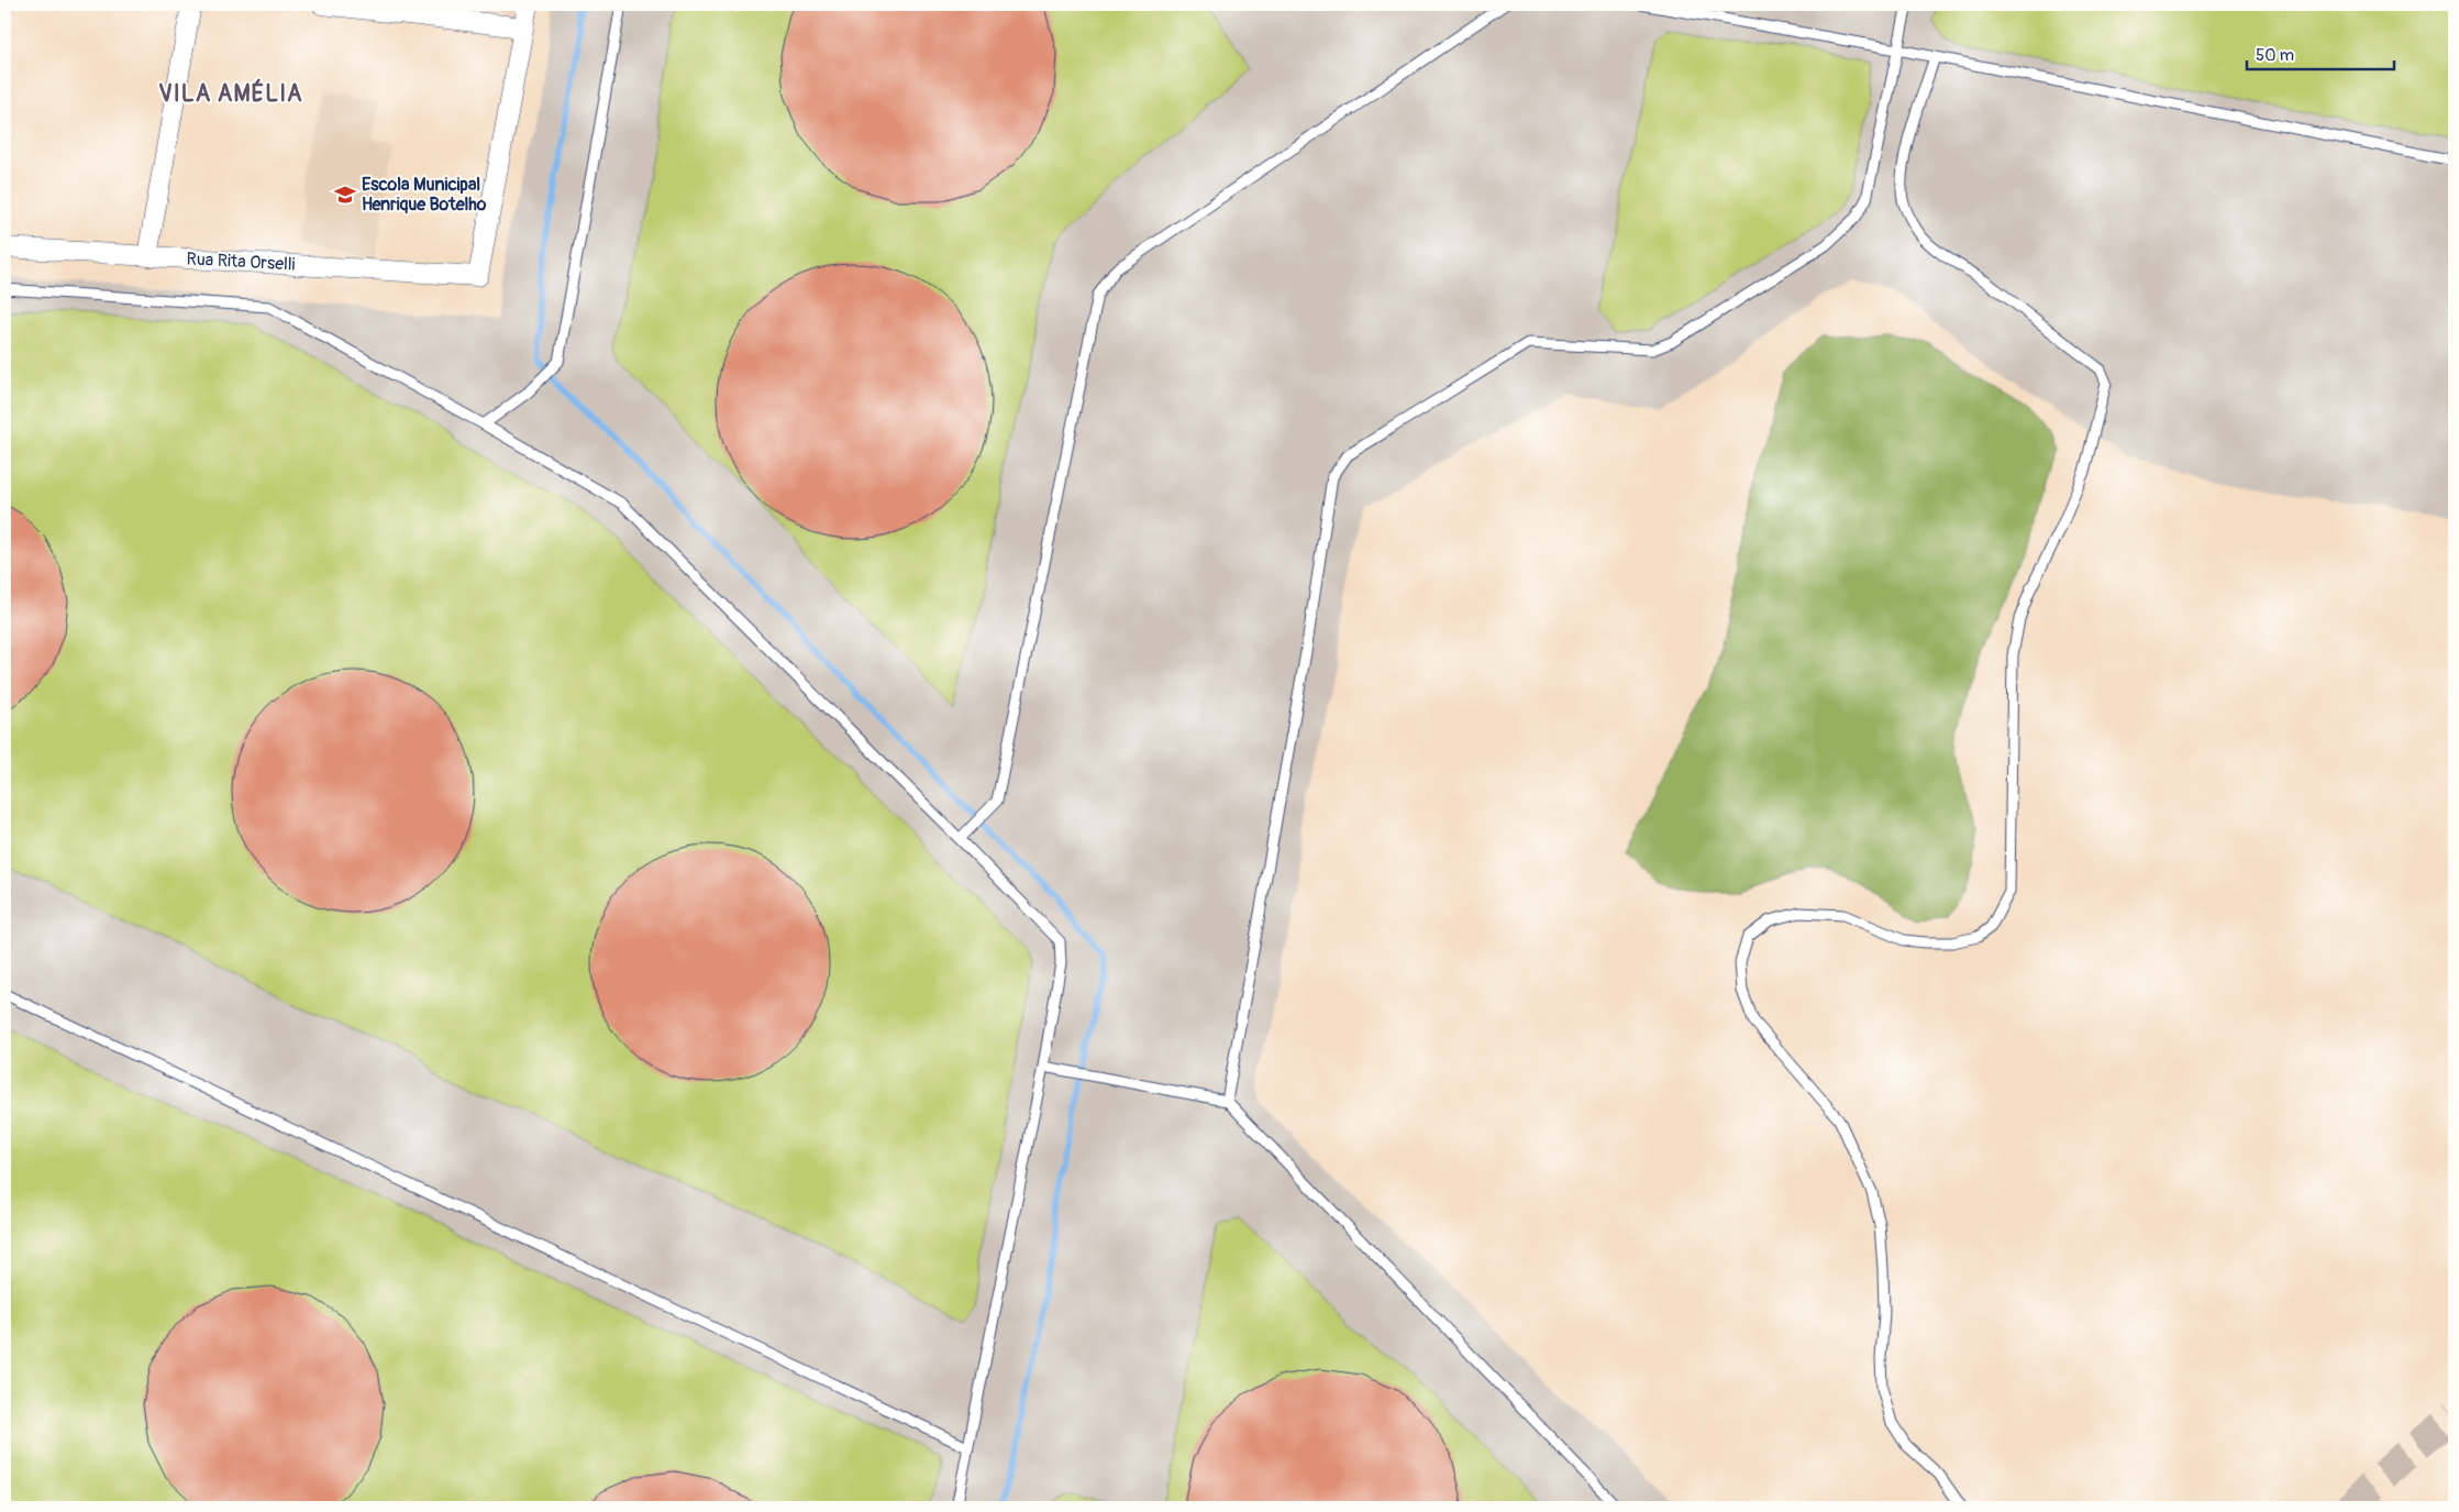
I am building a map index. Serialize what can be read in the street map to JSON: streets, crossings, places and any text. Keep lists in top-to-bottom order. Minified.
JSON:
{"streets":{"street":["Rua Rita Orselli"]},"districts":["VILA AMÉLIA"],"places":{"school or university":["Escola Municipal Henrique Botelho"]},"scale_bar":"50 m"}
